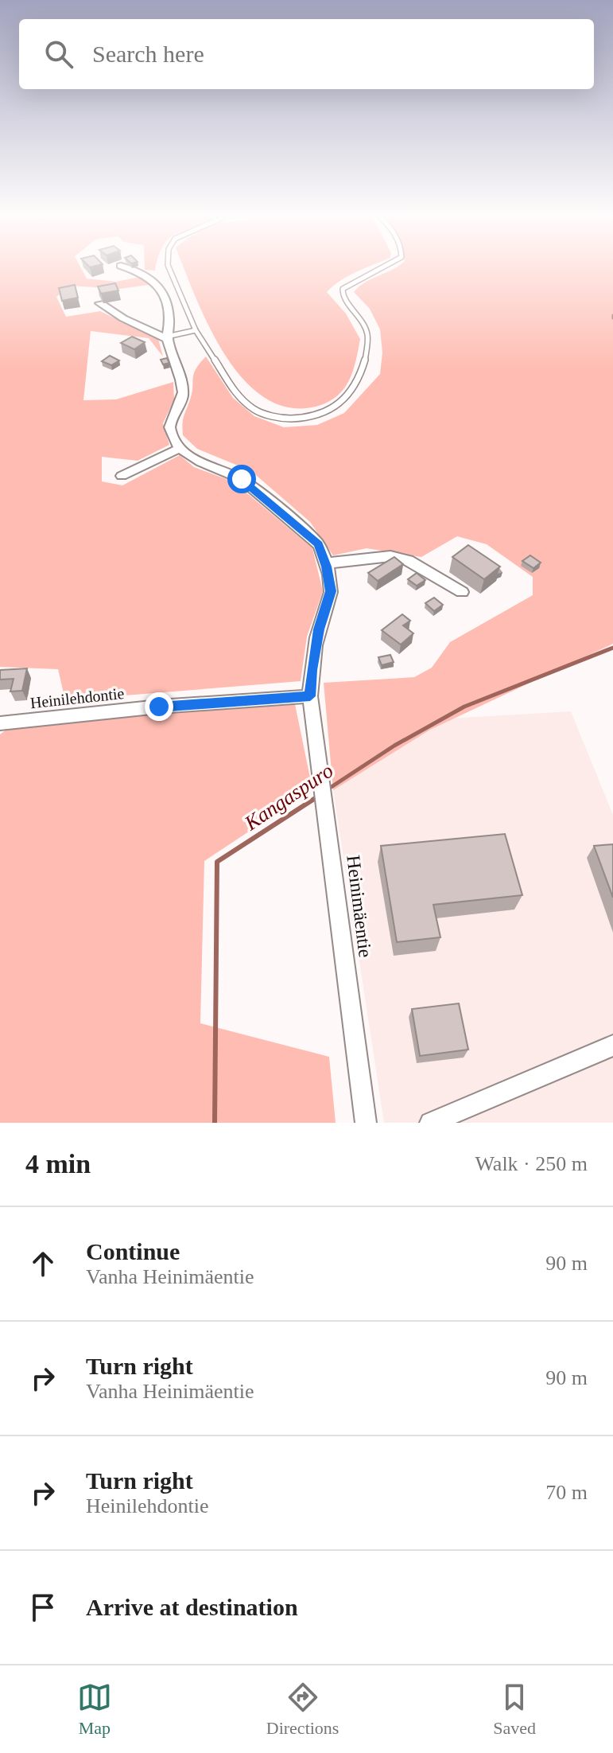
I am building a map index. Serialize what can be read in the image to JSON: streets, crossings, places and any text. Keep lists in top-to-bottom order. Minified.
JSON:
{"streets":{"street":["Heinilehdontie","Heinimäentie"]},"crossings":[["Heinilehdontie","Heinimäentie"]],"water":["Kangaspuro"],"page":{"search":"Search here","heading":["4 min","Walk · 250 m"],"list":[["Continue","Vanha Heinimäentie","90 m"],["Turn right","Vanha Heinimäentie","90 m"],["Turn right","Heinilehdontie","70 m"],"Arrive at destination"],"nav":["Map","Directions","Saved"]}}
